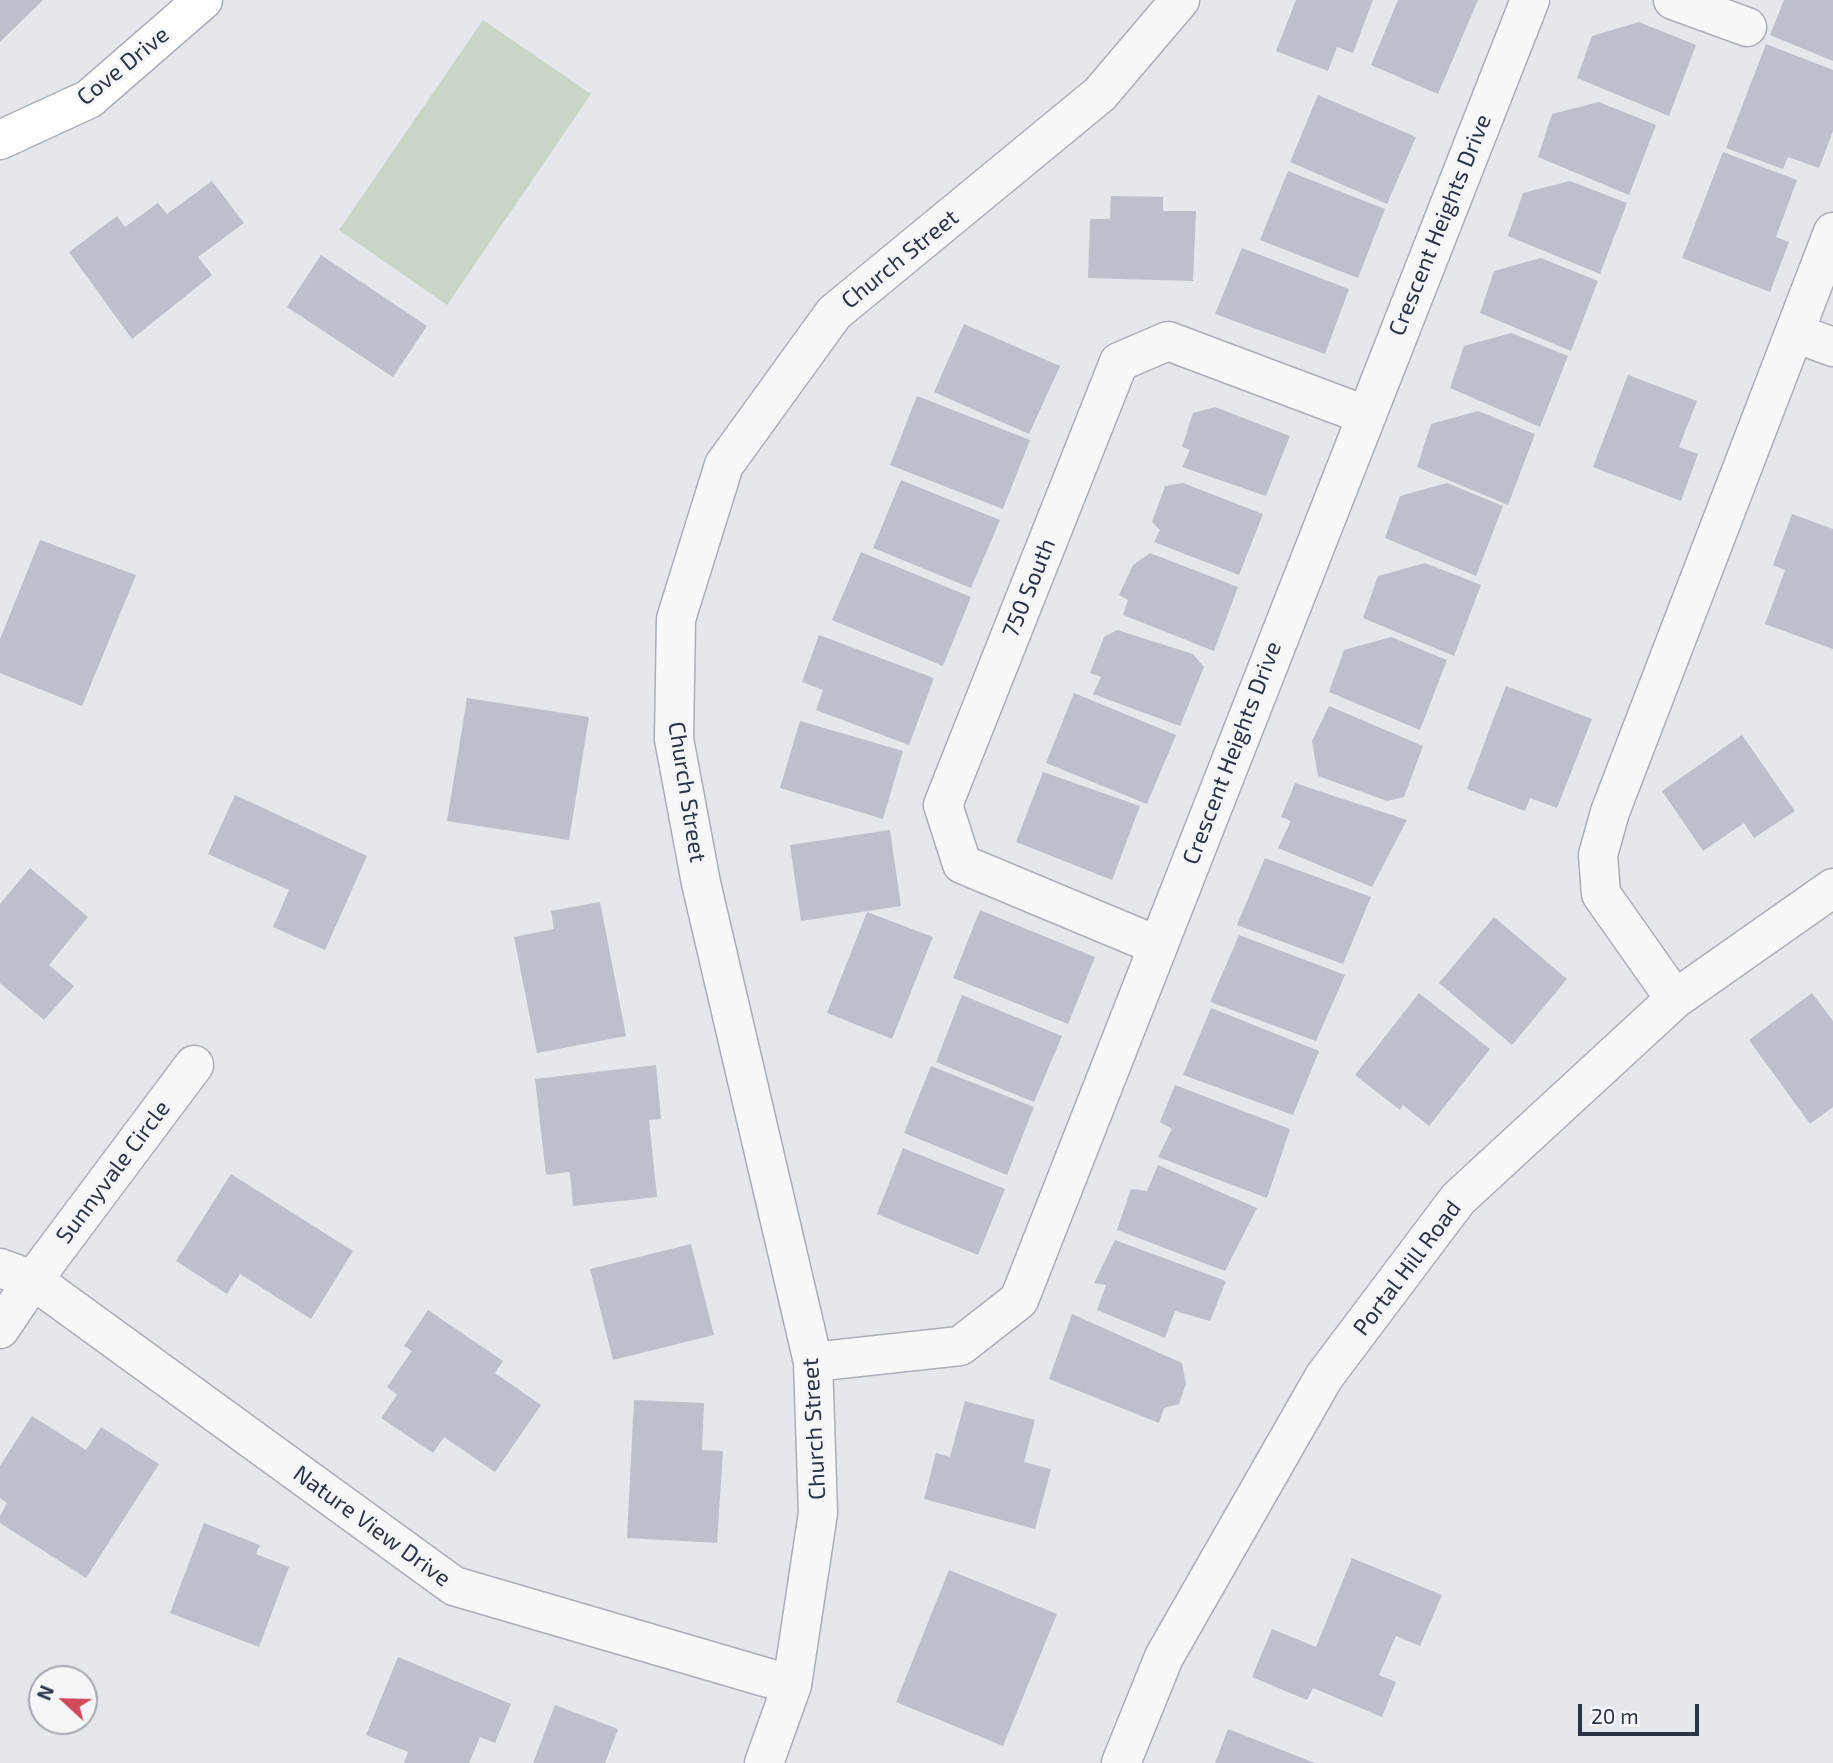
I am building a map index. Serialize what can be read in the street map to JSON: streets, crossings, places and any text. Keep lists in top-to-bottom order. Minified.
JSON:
{"streets":{"main road":["Cove Drive"],"street":["Crescent Heights Drive","Church Street","750 South","Sunnyvale Circle","Portal Hill Road","Nature View Drive"]},"crossings":[["Crescent Heights Drive","Church Street"],["Crescent Heights Drive","750 South"],["Church Street","Nature View Drive"],["Sunnyvale Circle","Nature View Drive"]],"scale_bar":"20 m","north":"left"}
